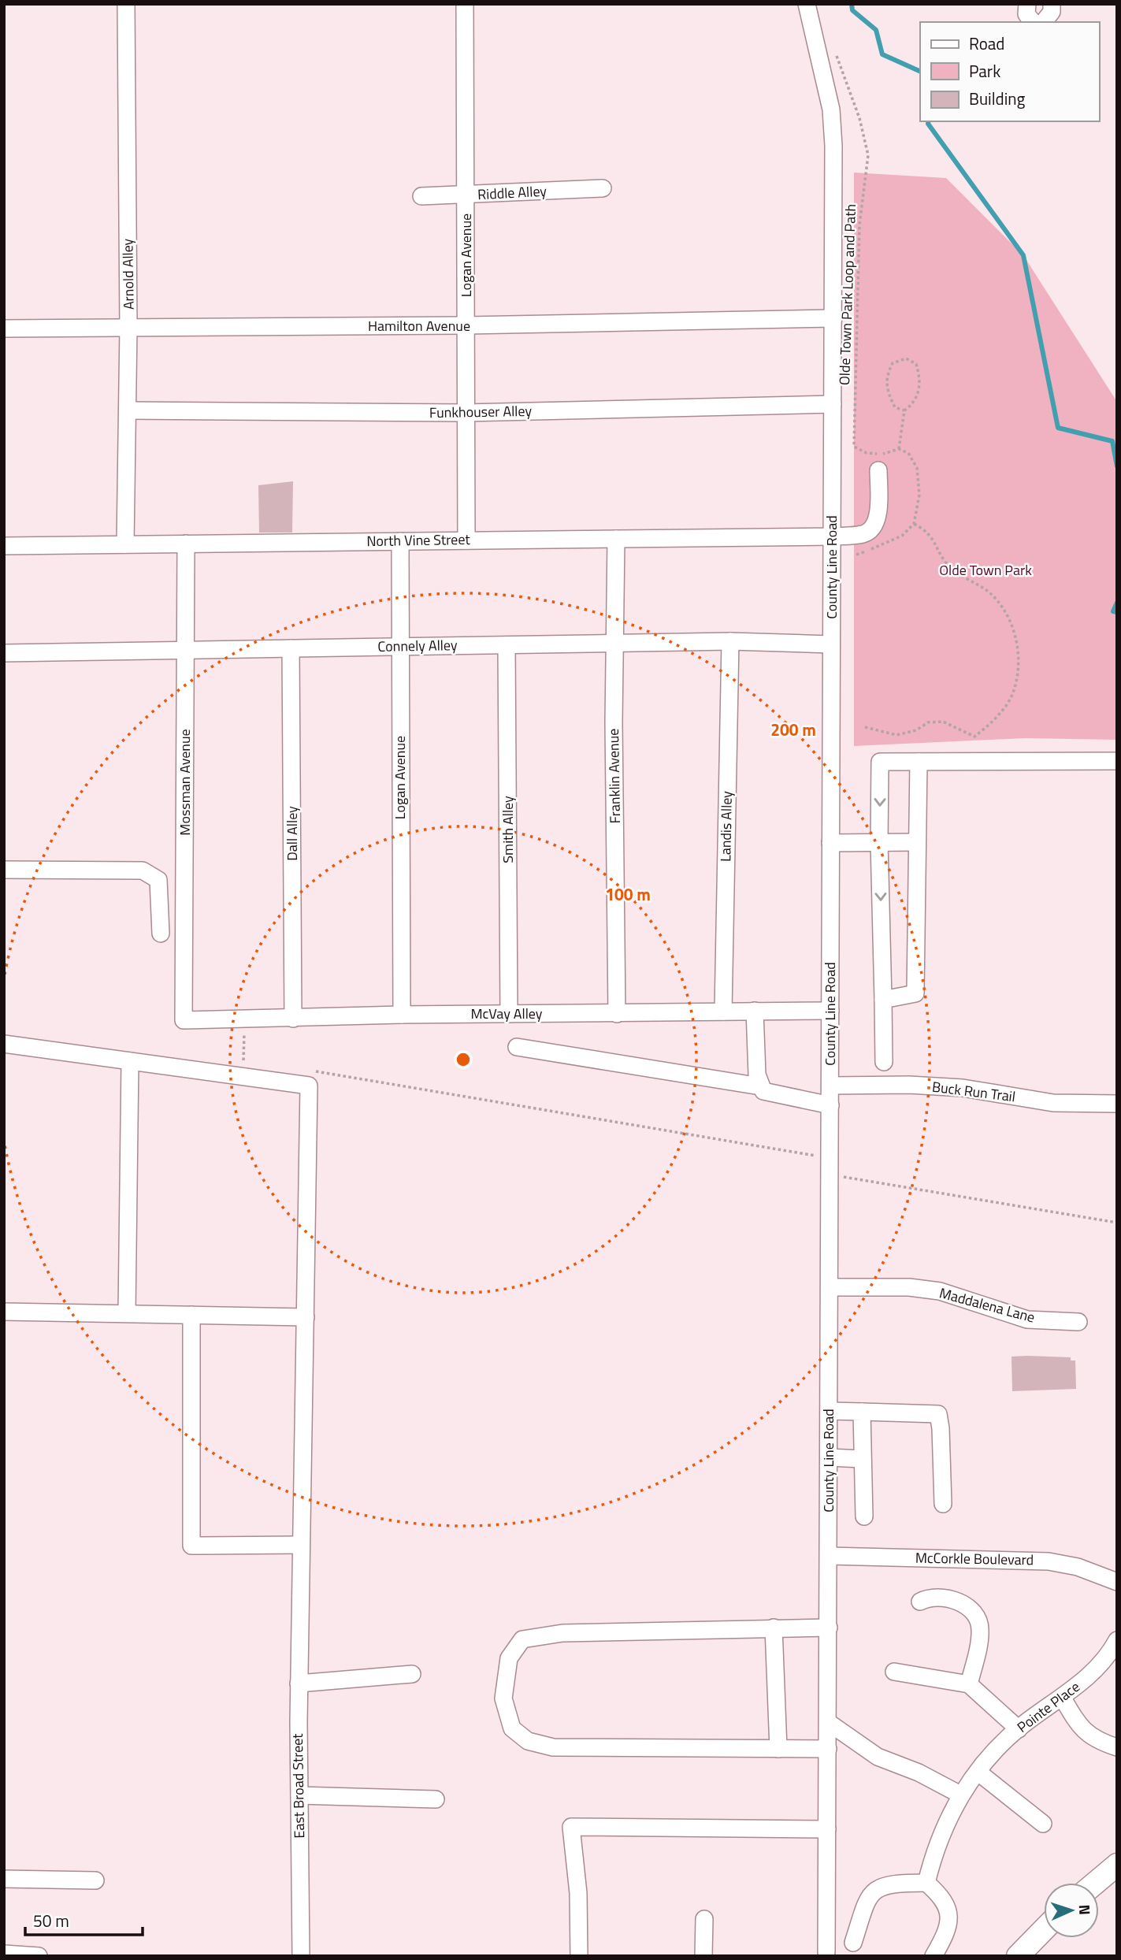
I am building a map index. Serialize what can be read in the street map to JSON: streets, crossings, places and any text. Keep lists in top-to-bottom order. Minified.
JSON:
{"streets":{"street":["Riddle Alley","Logan Avenue","Arnold Alley","Hamilton Avenue","Funkhouser Alley","North Vine Street","County Line Road","Connely Alley","Franklin Avenue","Mossman Avenue","Landis Alley","Smith Alley","Dall Alley","McVay Alley","Buck Run Trail","Maddalena Lane","McCorkle Boulevard","Pointe Place","East Broad Street"],"path":["Olde Town Park Loop and Path"]},"crossings":[["Riddle Alley","Logan Avenue"],["Logan Avenue","Hamilton Avenue"],["Logan Avenue","Funkhouser Alley"],["Logan Avenue","North Vine Street"],["Logan Avenue","Connely Alley"],["Logan Avenue","McVay Alley"],["Arnold Alley","Hamilton Avenue"],["Arnold Alley","Funkhouser Alley"],["Arnold Alley","North Vine Street"],["Hamilton Avenue","County Line Road"],["Funkhouser Alley","County Line Road"],["North Vine Street","County Line Road"],["North Vine Street","Franklin Avenue"],["North Vine Street","Mossman Avenue"],["County Line Road","Connely Alley"],["County Line Road","McVay Alley"],["County Line Road","Buck Run Trail"],["County Line Road","Maddalena Lane"],["County Line Road","McCorkle Boulevard"],["Connely Alley","Franklin Avenue"],["Connely Alley","Mossman Avenue"],["Connely Alley","Landis Alley"],["Connely Alley","Smith Alley"],["Connely Alley","Dall Alley"],["Franklin Avenue","McVay Alley"],["Mossman Avenue","McVay Alley"],["Landis Alley","McVay Alley"],["Smith Alley","McVay Alley"],["Dall Alley","McVay Alley"]],"parks":["Olde Town Park"],"legend":["Road","Park","Building"],"scale_bar":"50 m","north":"right","rings":["200 m","100 m"]}
